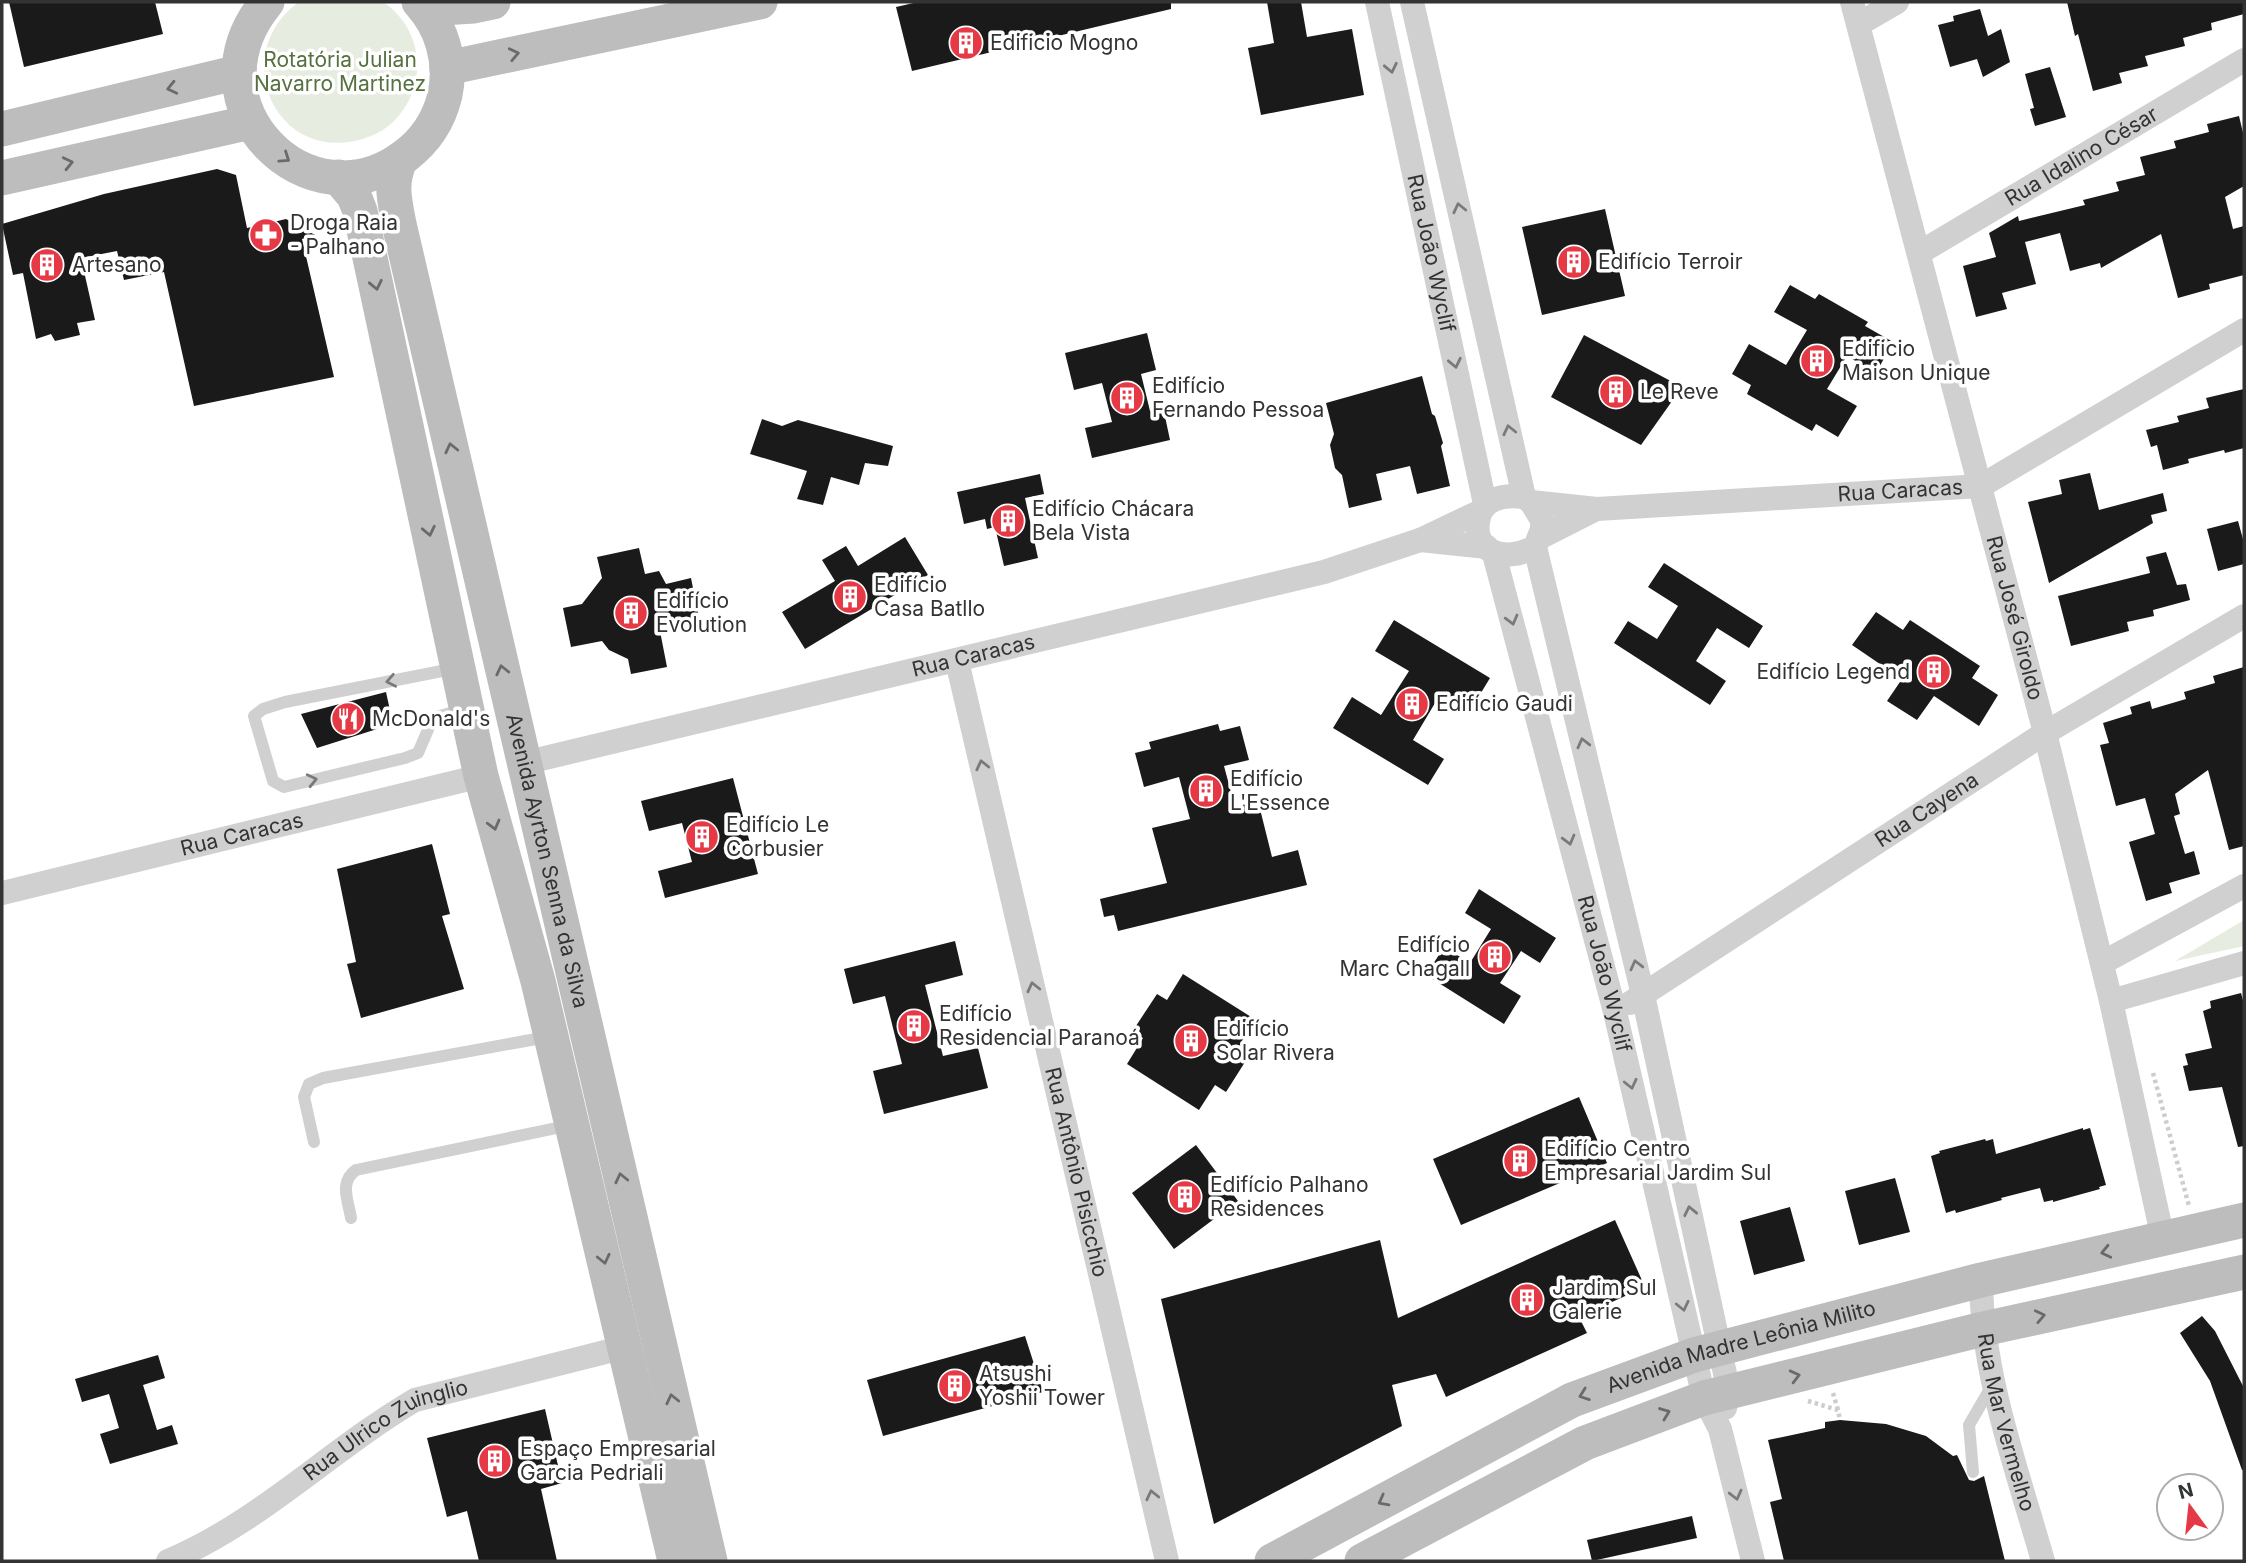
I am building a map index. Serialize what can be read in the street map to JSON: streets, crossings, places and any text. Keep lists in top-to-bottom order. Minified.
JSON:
{"streets":{"main road":["Avenida Ayrton Senna da Silva","Avenida Madre Leônia Milito"],"street":["Rua Idalino César","Rua João Wyclif","Rua Caracas","Rua José Giroldo","Rua Cayena","Rua Antônio Pisicchio","Rua Mar Vermelho","Rua Ulrico Zuinglio"]},"crossings":[["Rua Idalino César","Rua José Giroldo"],["Rua João Wyclif","Rua Caracas"],["Rua João Wyclif","Rua Cayena"],["Rua João Wyclif","Avenida Madre Leônia Milito"],["Rua Caracas","Rua José Giroldo"],["Rua Caracas","Avenida Ayrton Senna da Silva"],["Rua Caracas","Rua Antônio Pisicchio"],["Rua José Giroldo","Rua Cayena"],["Rua José Giroldo","Avenida Madre Leônia Milito"],["Avenida Ayrton Senna da Silva","Rua Ulrico Zuinglio"],["Avenida Madre Leônia Milito","Rua Mar Vermelho"]],"one_way":["Rua Antônio Pisicchio"],"parks":["Rotatória Julian Navarro Martinez"],"places":{"building":["Edificio Mogno","Edifício Terroir","Artesano","Edificio Maison Unique","Le Reve","Edifício Fernando Pessoa","Edifício Chácara Bela Vista","Edifício Casa Batllo","Edifício Evolution","Edifício Legend","Edifício Gaudi","Edifício L'Essence","Edifício Le Corbusier","Edifício Marc Chagall","Edifício Residencial Paranoá","Edifício Solar Rivera","Edifício Centro Empresarial Jardim Sul","Edifício Palhano Residences","Jardim Sul Galerie","Atsushi Yoshii Tower","Espaço Empresarial Garcia Pedriali"],"pharmacy":["Droga Raia - Palhano"],"restaurant":["McDonald's"]},"north":"top"}
